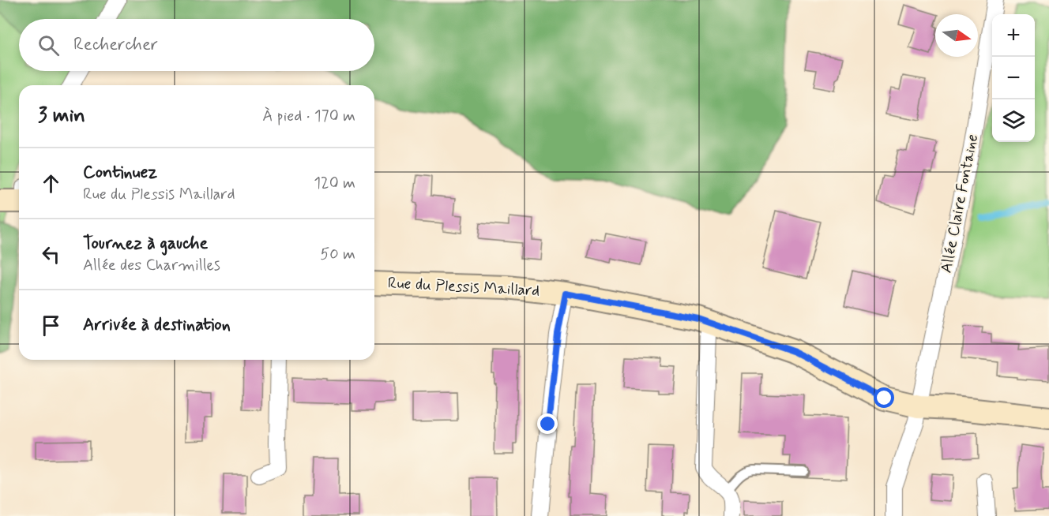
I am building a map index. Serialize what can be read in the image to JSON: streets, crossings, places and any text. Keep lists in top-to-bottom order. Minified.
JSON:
{"streets":{"street":["Allée Claire Fontaine","Rue du Plessis Maillard"]},"crossings":[["Allée Claire Fontaine","Rue du Plessis Maillard"]],"north":"right","page":{"map_buttons":["+","−"],"search":"Rechercher","heading":["3 min","À pied · 170 m"],"list":[["Continuez","Rue du Plessis Maillard","120 m"],["Tournez à gauche","Allée des Charmilles","50 m"],"Arrivée à destination"]}}
